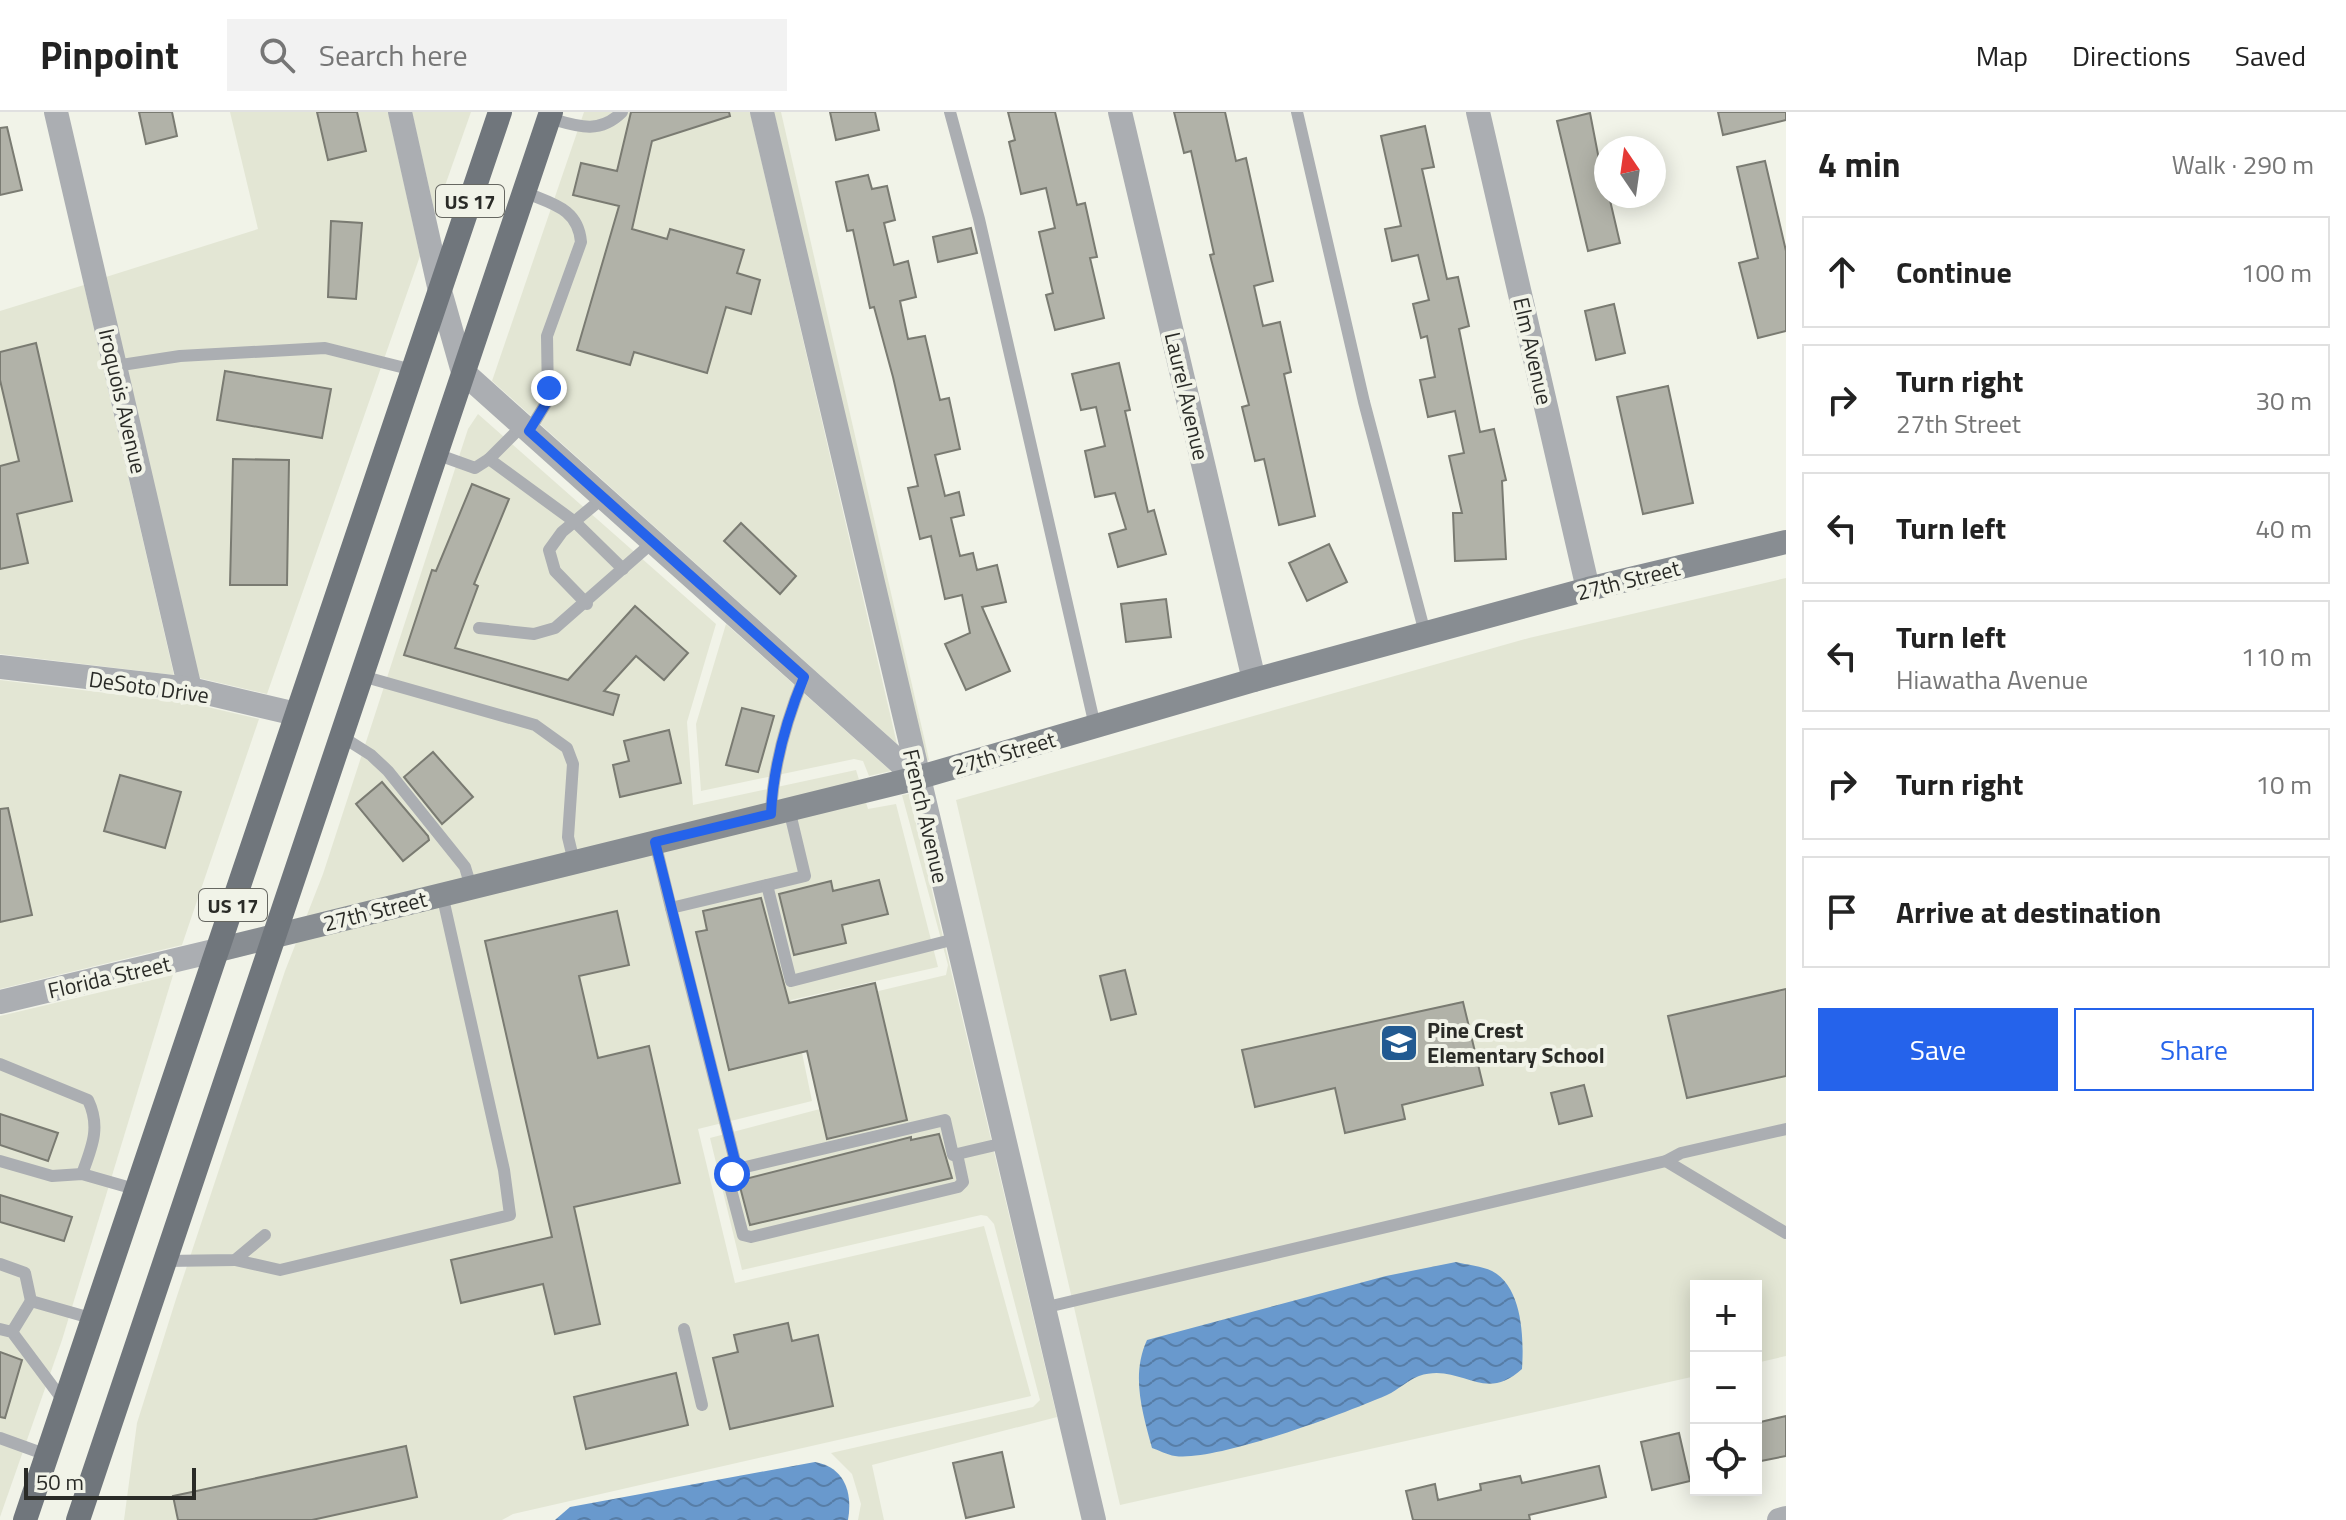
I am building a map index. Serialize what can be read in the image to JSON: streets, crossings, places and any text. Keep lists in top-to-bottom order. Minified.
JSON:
{"streets":{"main road":["US 17","27th Street"],"street":["Elm Avenue","Laurel Avenue","Iroquois Avenue","DeSoto Drive","French Avenue","Florida Street"]},"crossings":[["US 17","27th Street"],["US 17","DeSoto Drive"],["US 17","Florida Street"],["Elm Avenue","27th Street"],["Laurel Avenue","27th Street"],["Iroquois Avenue","DeSoto Drive"],["27th Street","French Avenue"],["27th Street","Florida Street"]],"places":{"school or university":["Pine Crest Elementary School"]},"scale_bar":"50 m","north":"top","page":{"header":"Pinpoint","search":"Search here","nav":["Map","Directions","Saved"],"heading":["4 min","Walk · 290 m"],"list":[["Continue","100 m"],["Turn right","27th Street","30 m"],["Turn left","40 m"],["Turn left","Hiawatha Avenue","110 m"],["Turn right","10 m"],"Arrive at destination"],"buttons":["Save","Share"],"map_buttons":["+","−"],"scale":"50 m"}}
